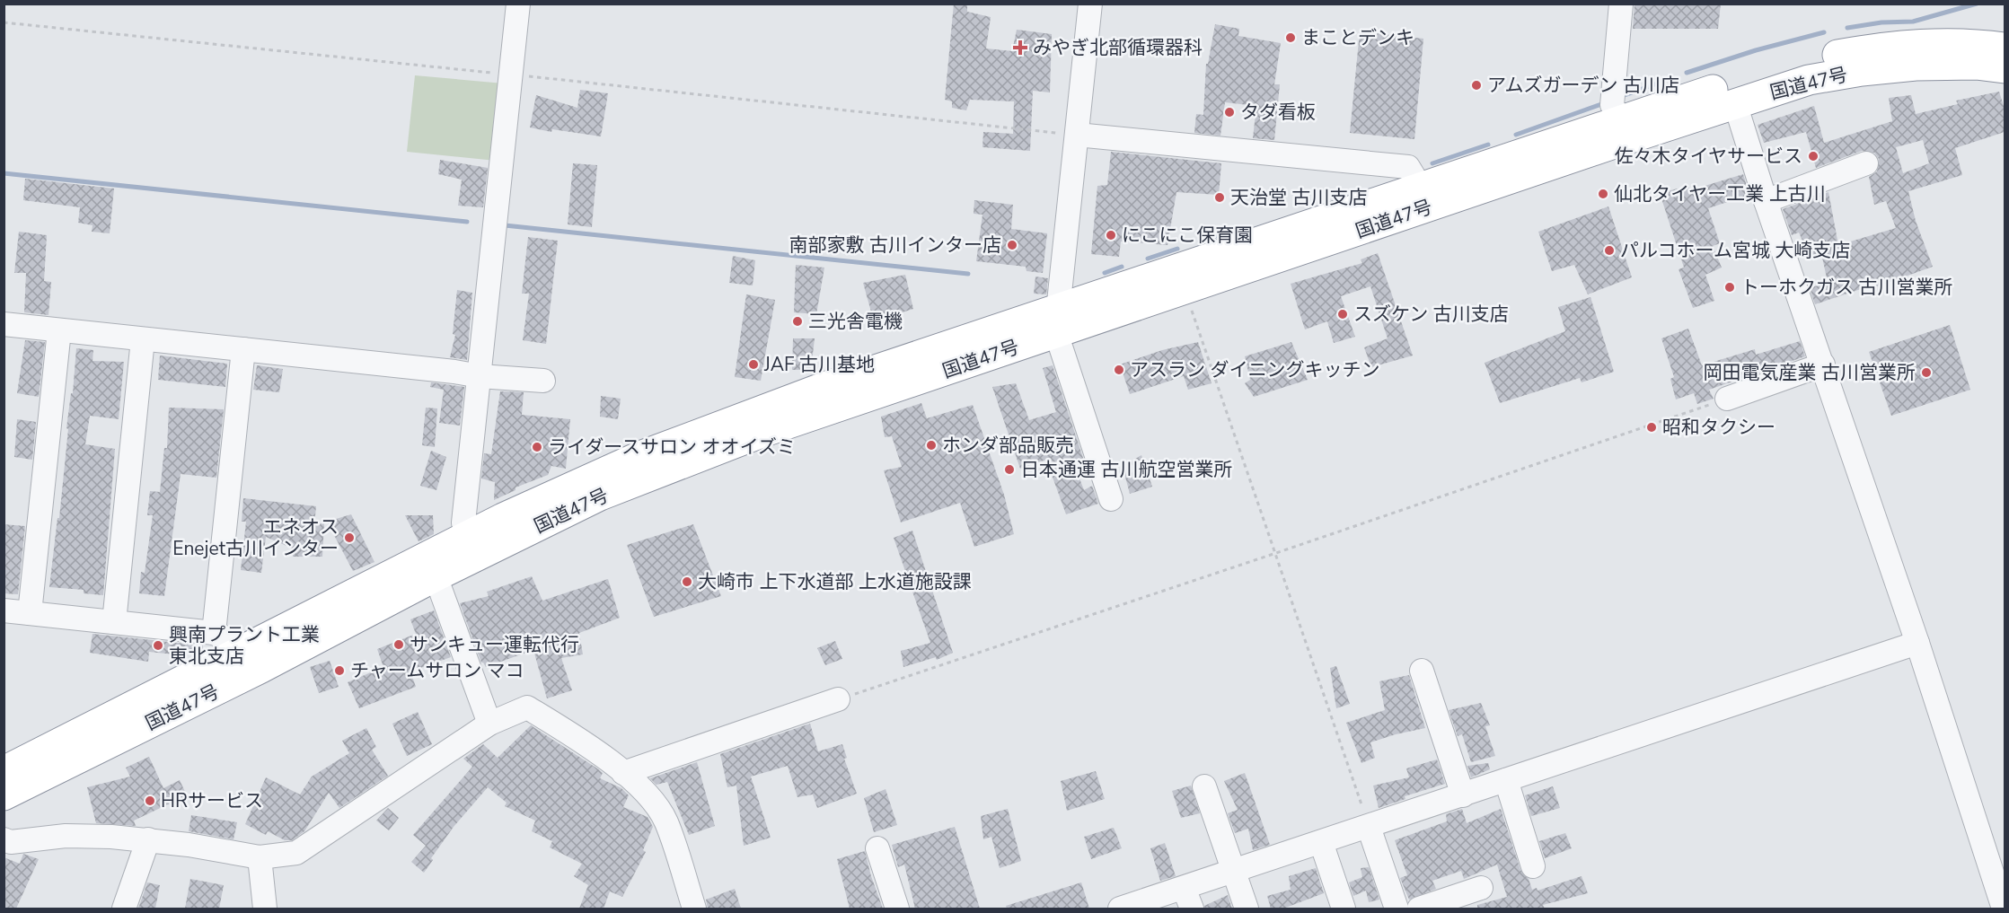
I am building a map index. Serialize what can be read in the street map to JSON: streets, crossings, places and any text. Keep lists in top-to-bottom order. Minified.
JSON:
{"streets":{"highway":["国道47号"]},"places":{"other":["まことデンキ","アムズガーデン 古川店","タダ看板","佐々木タイヤサービス","仙北タイヤー工業 上古川","天治堂 古川支店","にこにこ保育園","南部家敷 古川インター店","パルコホーム宮城 大崎支店","トーホクガス 古川営業所","スズケン 古川支店","三光舎電機","JAF 古川基地","アスラン ダイニングキッチン","岡田電気産業 古川営業所","昭和タクシー","ホンダ部品販売","ライダースサロン オオイズミ","日本通運 古川航空営業所","エネオス Enejet古川インター","大崎市 上下水道部 上水道施設課","サンキュー運転代行","興南プラント工業 東北支店","チャームサロン マコ","HRサービス"],"health":["みやぎ北部循環器科"]}}
